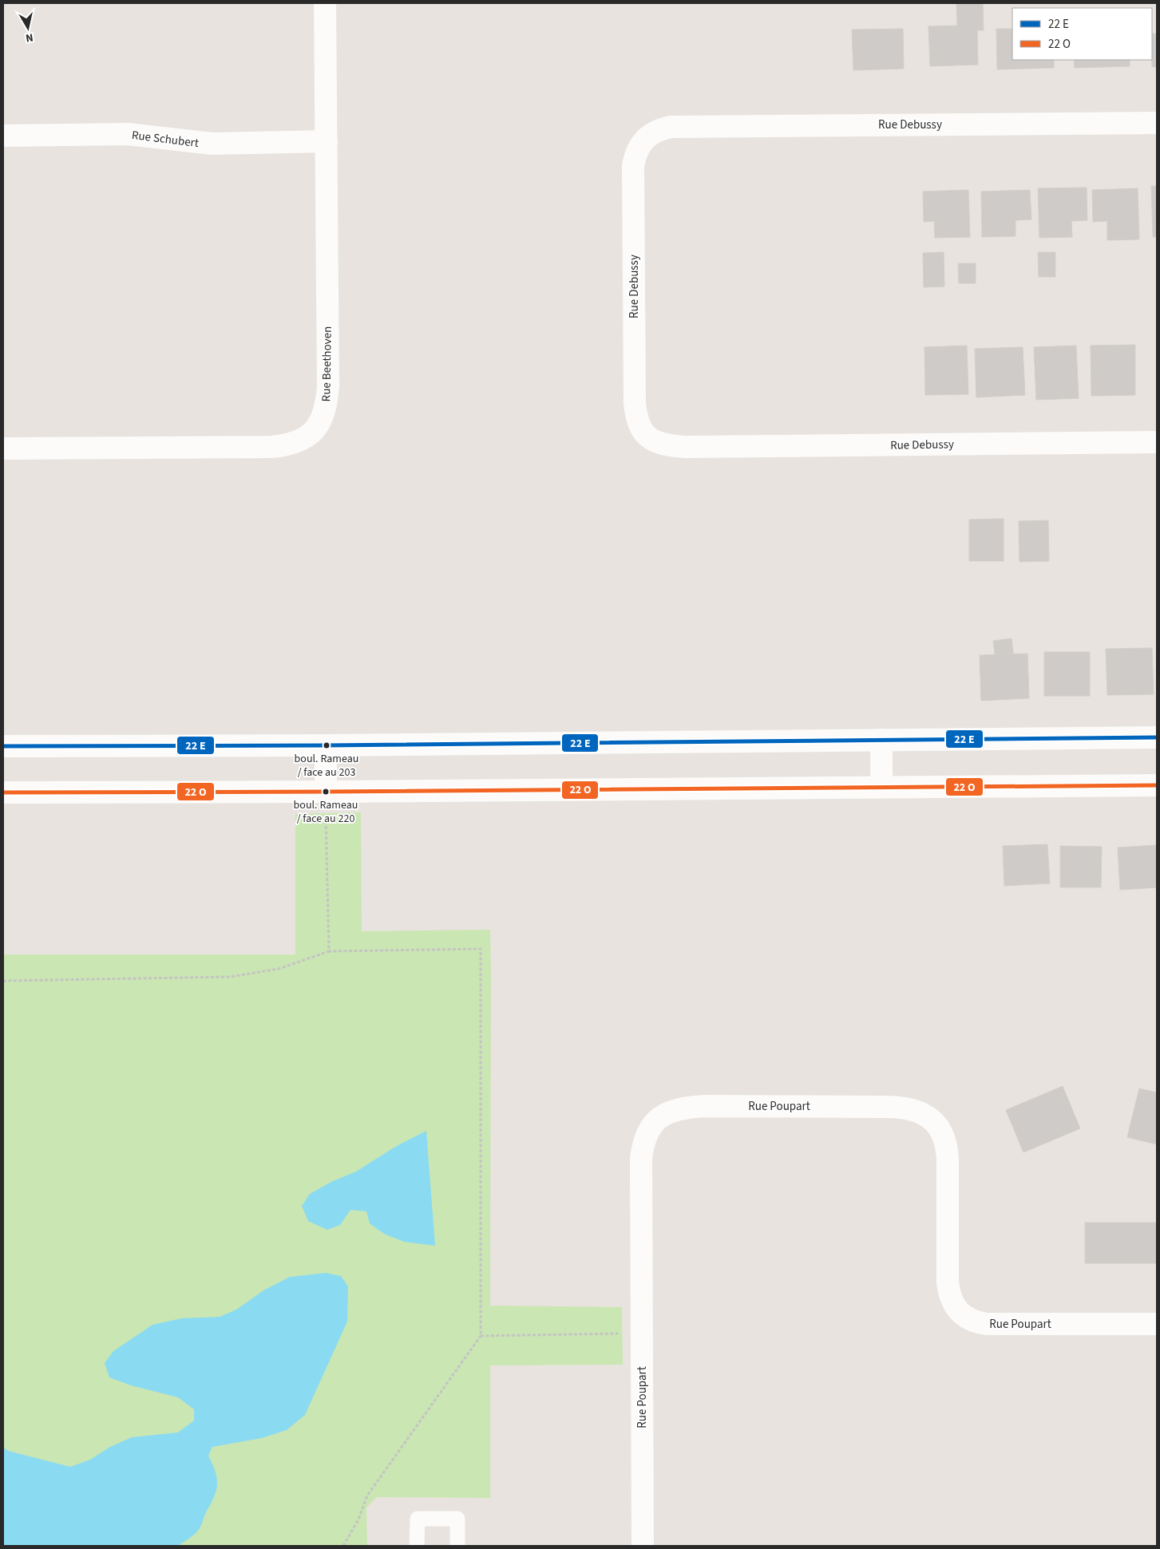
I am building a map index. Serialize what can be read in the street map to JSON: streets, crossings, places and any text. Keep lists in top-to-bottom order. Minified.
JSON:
{"streets":{"street":["Rue Debussy","Rue Schubert","Rue Beethoven","Rue Poupart"]},"crossings":[["Rue Schubert","Rue Beethoven"]],"places":["boul. Rameau / face au 203","boul. Rameau / face au 220"],"legend":["22 E","22 O"],"north":"bottom"}
